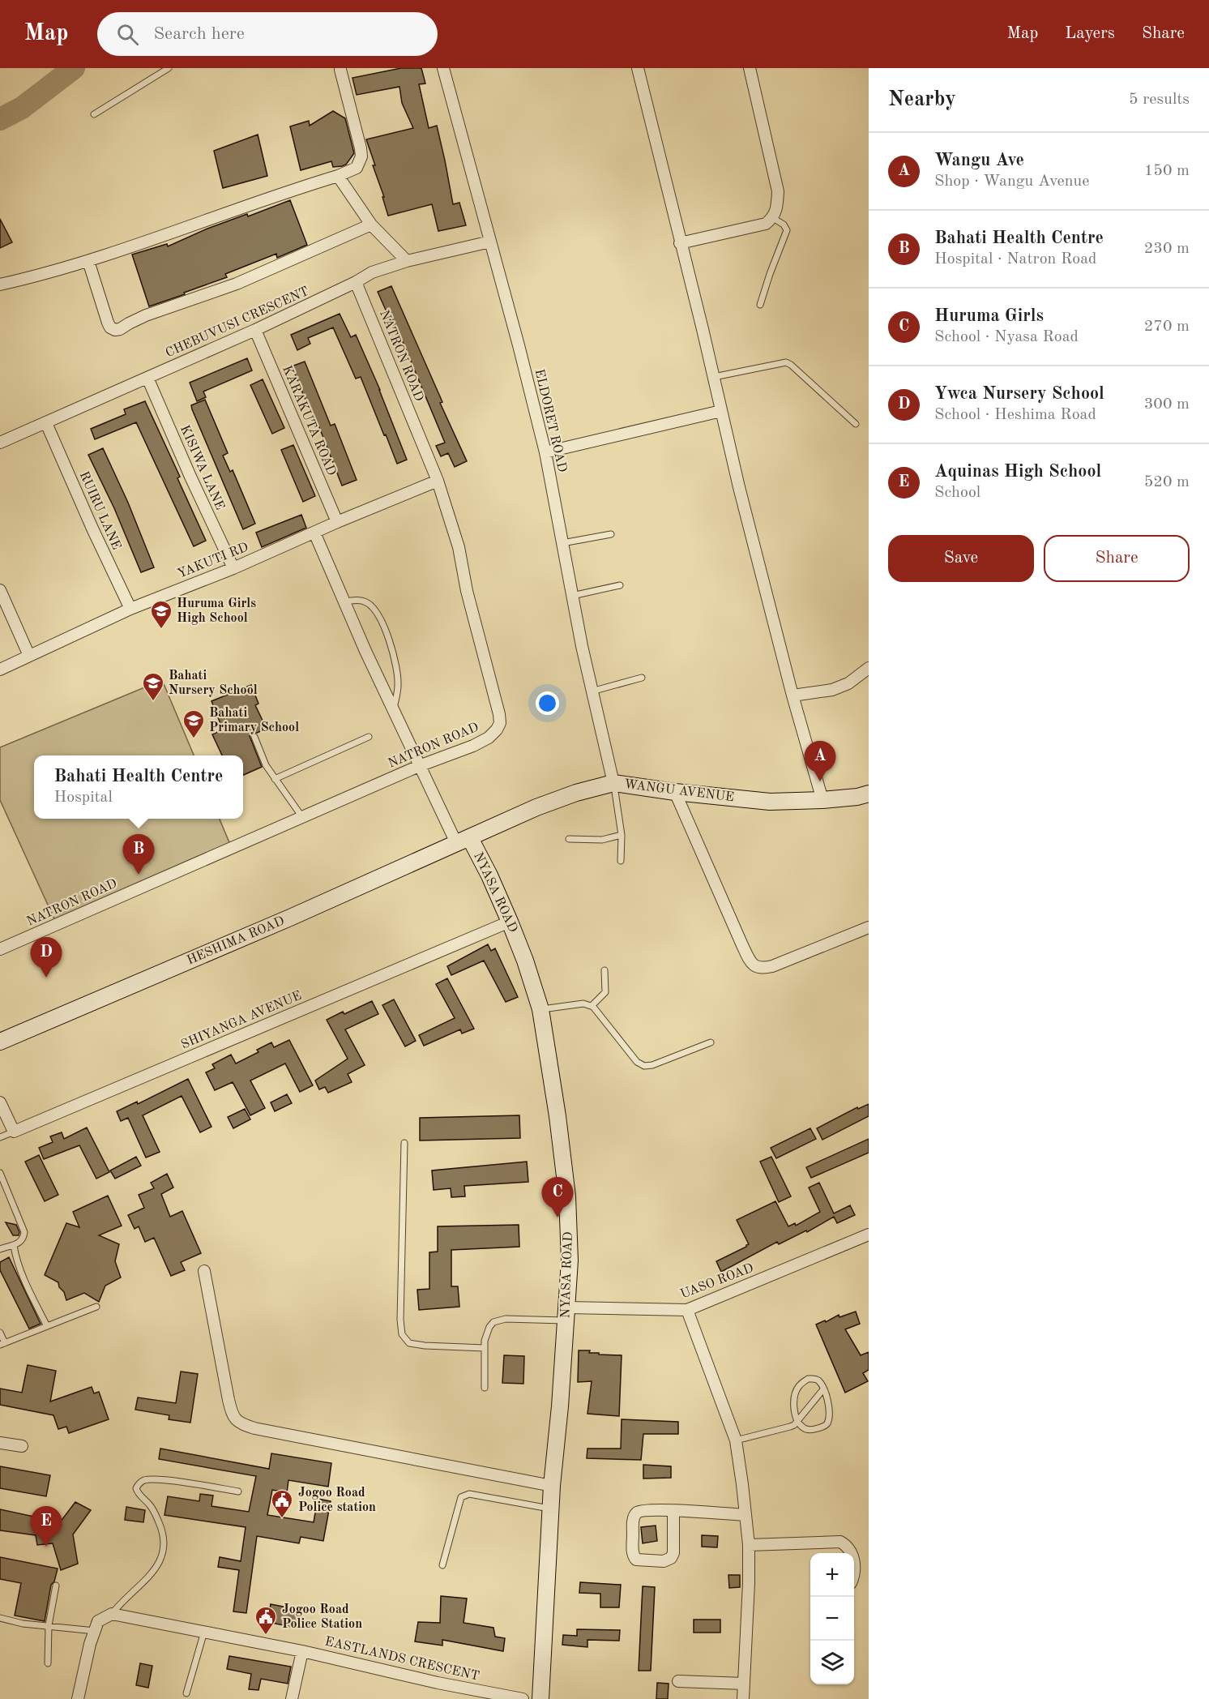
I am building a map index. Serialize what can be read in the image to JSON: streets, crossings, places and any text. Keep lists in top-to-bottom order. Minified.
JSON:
{"streets":{"street":["CHEBUVUSI CRESCENT","NATRON ROAD","KARAKUTA ROAD","ELDORET ROAD","KISIWA LANE","RUIRU LANE","YAKUTI RD","WANGU AVENUE","NYASA ROAD","HESHIMA ROAD","SHIYANGA AVENUE","UASO ROAD","EASTLANDS CRESCENT"]},"crossings":[["CHEBUVUSI CRESCENT","NATRON ROAD"],["CHEBUVUSI CRESCENT","KARAKUTA ROAD"],["CHEBUVUSI CRESCENT","ELDORET ROAD"],["CHEBUVUSI CRESCENT","KISIWA LANE"],["CHEBUVUSI CRESCENT","RUIRU LANE"],["NATRON ROAD","YAKUTI RD"],["KARAKUTA ROAD","YAKUTI RD"],["ELDORET ROAD","WANGU AVENUE"],["KISIWA LANE","YAKUTI RD"],["RUIRU LANE","YAKUTI RD"],["WANGU AVENUE","NYASA ROAD"],["WANGU AVENUE","HESHIMA ROAD"],["NYASA ROAD","HESHIMA ROAD"],["NYASA ROAD","SHIYANGA AVENUE"],["NYASA ROAD","UASO ROAD"]],"places":{"school or university":["Huruma Girls High School","Bahati Nursery School","Bahati Primary School"],"public building":["Jogoo Road Police station","Jogoo Road Police Station"]},"page":{"header":"Map","search":"Search here","nav":["Map","Layers","Share"],"heading":["Nearby","5 results"],"list":[{"mark":"A","name":"Wangu Ave","note":"Shop · Wangu Avenue","value":"150 m"},{"mark":"B","name":"Bahati Health Centre","note":"Hospital · Natron Road","value":"230 m"},{"mark":"C","name":"Huruma Girls","note":"School · Nyasa Road","value":"270 m"},{"mark":"D","name":"Ywca Nursery School","note":"School · Heshima Road","value":"300 m"},{"mark":"E","name":"Aquinas High School","note":"School","value":"520 m"}],"buttons":["Save","Share"],"pins":["A","B","D","C","E"],"popup":["Bahati Health Centre","Hospital"],"map_buttons":["+","−"]}}
